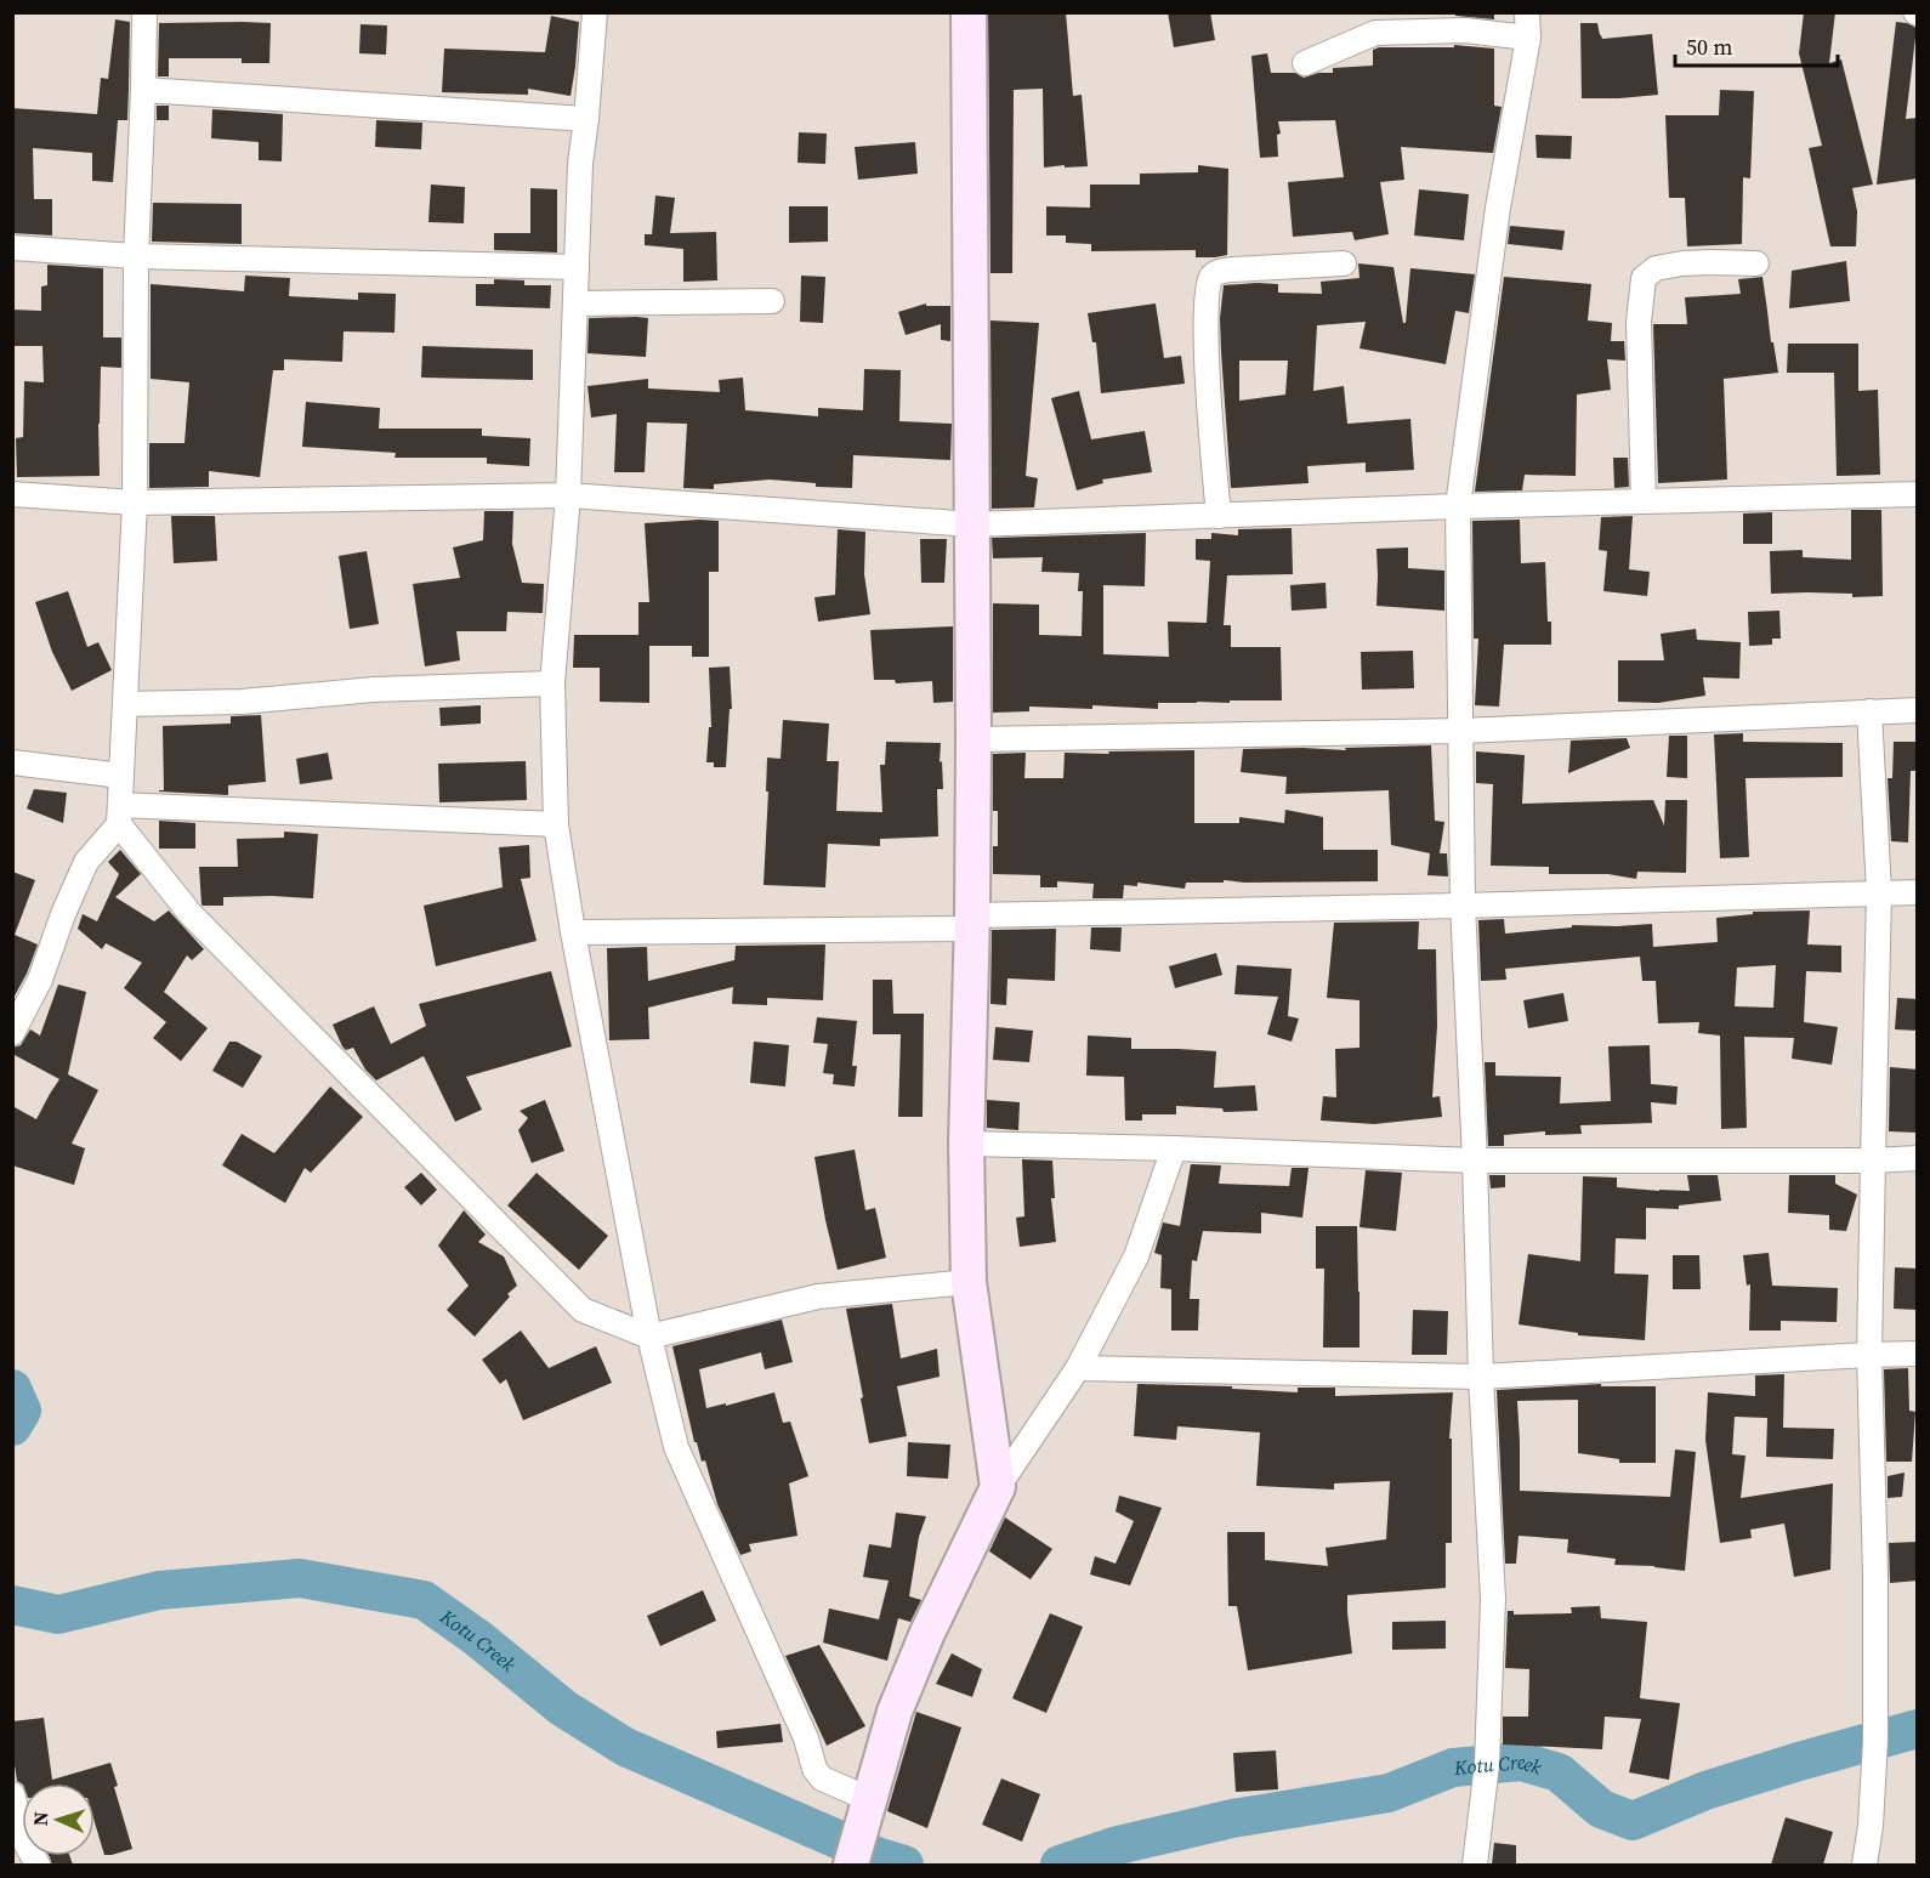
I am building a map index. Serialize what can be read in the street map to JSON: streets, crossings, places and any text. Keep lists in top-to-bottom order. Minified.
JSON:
{"water":["Kotu Creek"],"scale_bar":"50 m","north":"left"}
